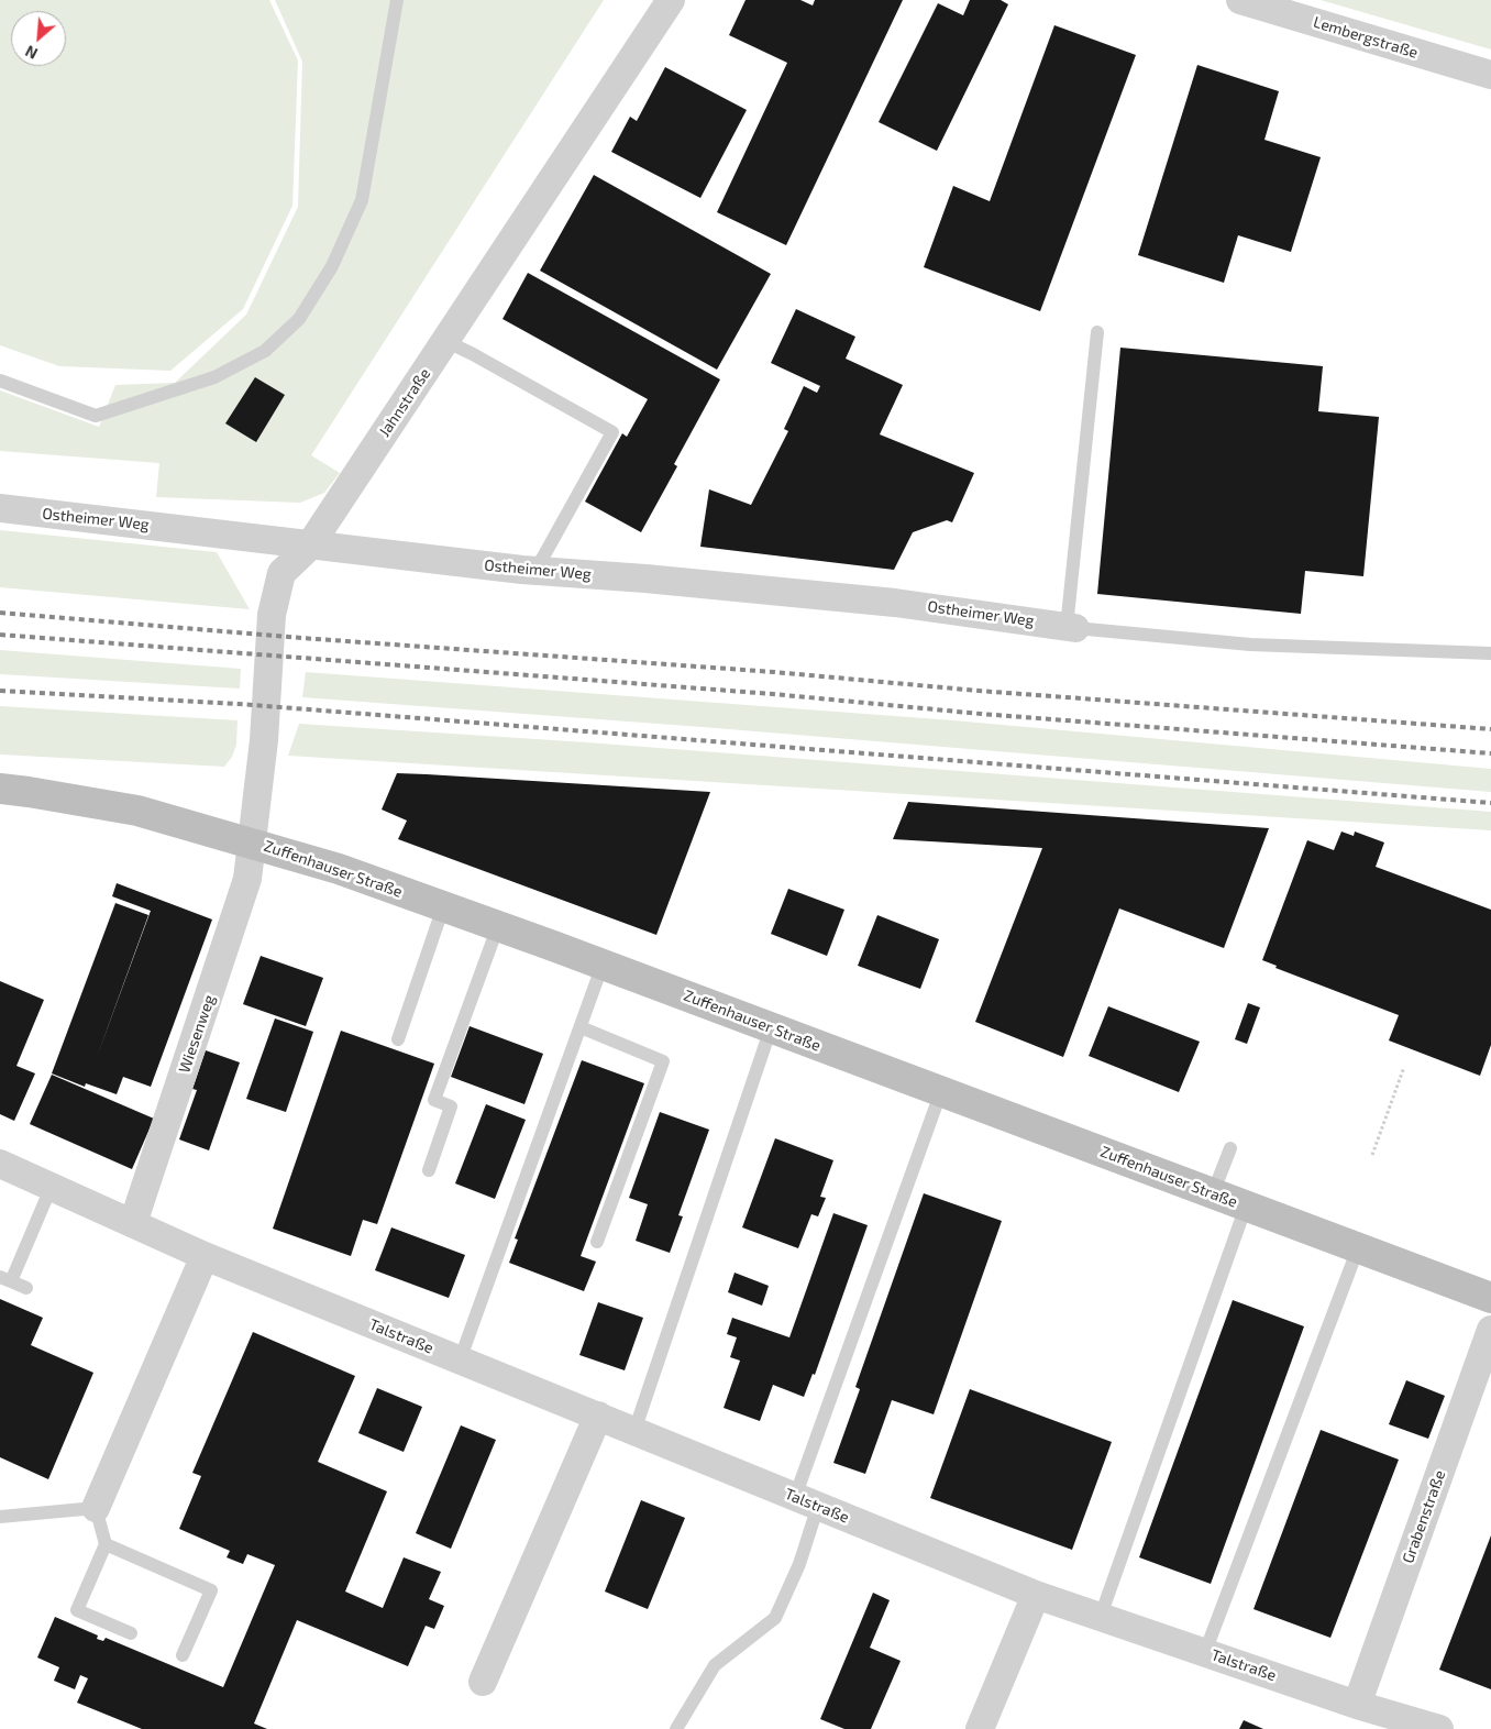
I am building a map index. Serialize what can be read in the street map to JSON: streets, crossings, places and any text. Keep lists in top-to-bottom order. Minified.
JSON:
{"streets":{"main road":["Zuffenhauser Straße"],"street":["Lembergstraße","Jahnstraße","Ostheimer Weg","Wiesenweg","Talstraße","Grabenstraße"]},"crossings":[["Jahnstraße","Ostheimer Weg"],["Jahnstraße","Zuffenhauser Straße"],["Jahnstraße","Wiesenweg"],["Zuffenhauser Straße","Wiesenweg"],["Wiesenweg","Talstraße"],["Talstraße","Grabenstraße"]],"north":"bottom left"}
